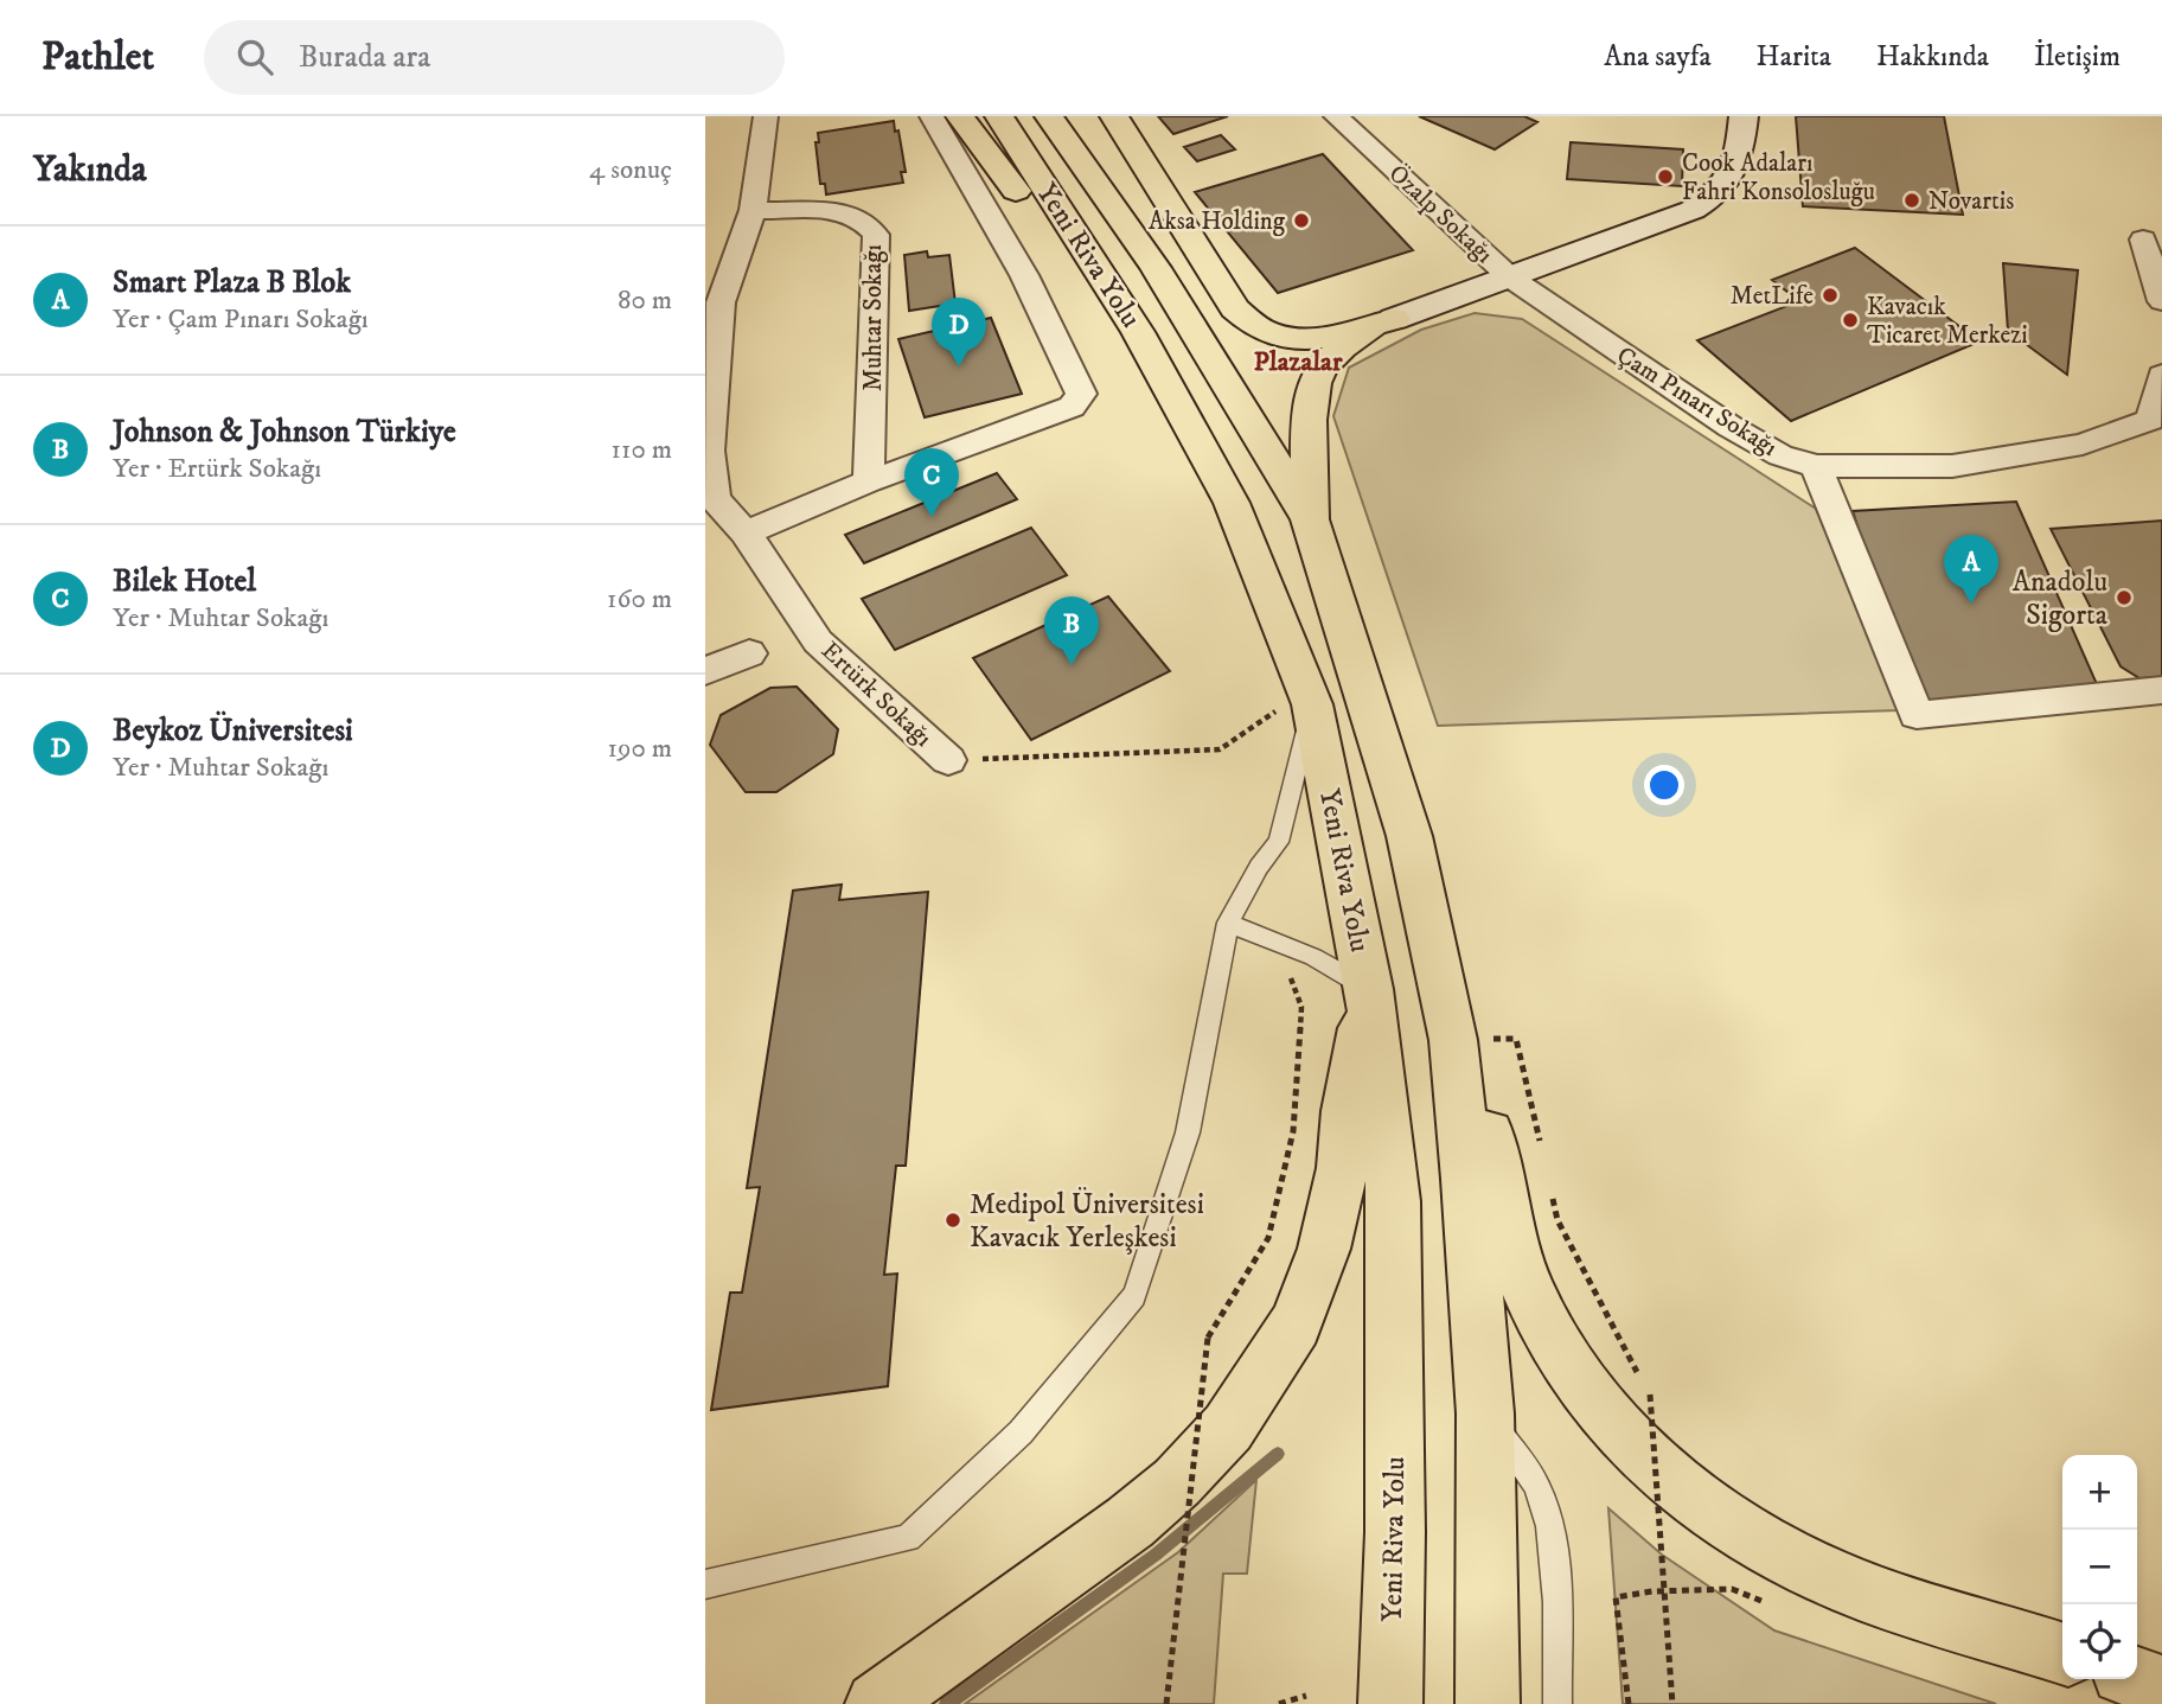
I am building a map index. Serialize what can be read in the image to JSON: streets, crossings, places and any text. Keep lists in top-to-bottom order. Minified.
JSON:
{"streets":{"highway":["Yeni Riva Yolu"],"street":["Özalp Sokağı","Muhtar Sokağı","Çam Pınarı Sokağı","Ertürk Sokağı"]},"crossings":[["Özalp Sokağı","Çam Pınarı Sokağı"],["Muhtar Sokağı","Ertürk Sokağı"]],"districts":["Plazalar"],"places":["Cook Adaları Fahri Konsolosluğu","Novartis","Aksa Holding","MetLife","Kavacık Ticaret Merkezi","Anadolu Sigorta","Medipol Üniversitesi Kavacık Yerleşkesi"],"page":{"header":"Pathlet","search":"Burada ara","nav":["Ana sayfa","Harita","Hakkında","İletişim"],"heading":["Yakında","4 sonuç"],"list":[{"mark":"A","name":"Smart Plaza B Blok","note":"Yer · Çam Pınarı Sokağı","value":"80 m"},{"mark":"B","name":"Johnson & Johnson Türkiye","note":"Yer · Ertürk Sokağı","value":"110 m"},{"mark":"C","name":"Bilek Hotel","note":"Yer · Muhtar Sokağı","value":"160 m"},{"mark":"D","name":"Beykoz Üniversitesi","note":"Yer · Muhtar Sokağı","value":"190 m"}],"pins":["D","C","A","B"],"map_buttons":["+","−"]}}
